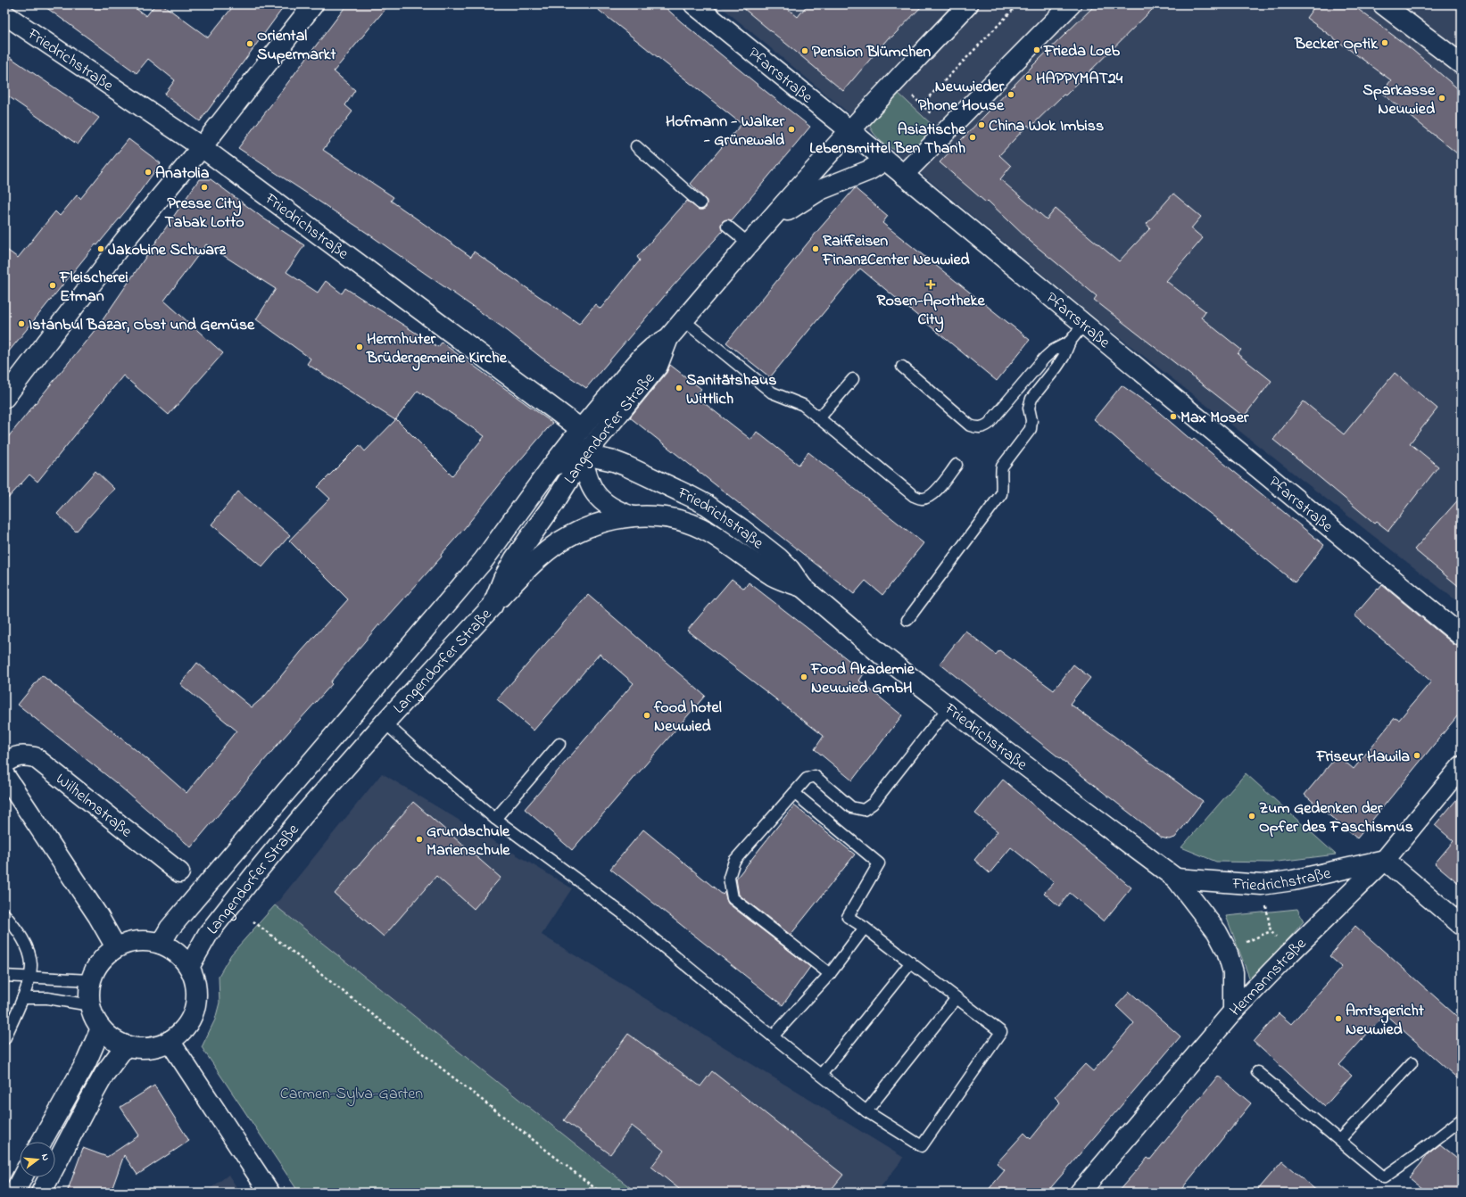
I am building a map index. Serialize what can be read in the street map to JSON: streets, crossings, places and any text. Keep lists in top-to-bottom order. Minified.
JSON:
{"streets":{"street":["Friedrichstraße","Pfarrstraße","Langendorfer Straße","Wilhelmstraße","Hermannstraße"]},"crossings":[["Friedrichstraße","Langendorfer Straße"],["Friedrichstraße","Hermannstraße"],["Pfarrstraße","Langendorfer Straße"]],"parks":["Carmen-Sylva-Garten"],"places":{"other":["Becker Optik","Oriental Supermarkt","Frieda Loeb","Pension Blümchen","HAPPYMAT24","Neuwieder Phone House","Sparkasse Neuwied","China Wok Imbiss","Hofmann - Walker - Grünewald","Asiatische Lebensmittel Ben Thanh","Anatolia","Presse City Tabak Lotto","Jakobine Schwarz","Raiffeisen FinanzCenter Neuwied","Fleischerei Etman","Istanbul Bazar, Obst und Gemüse","Herrnhuter Brüdergemeine Kirche","Sanitätshaus Wittlich","Max Moser","Food Akademie Neuwied GmbH","food hotel Neuwied","Friseur Hawila","Zum Gedenken der Opfer des Faschismus","Grundschule Marienschule","Amtsgericht Neuwied"],"health":["Rosen-Apotheke City"]},"north":"right"}
